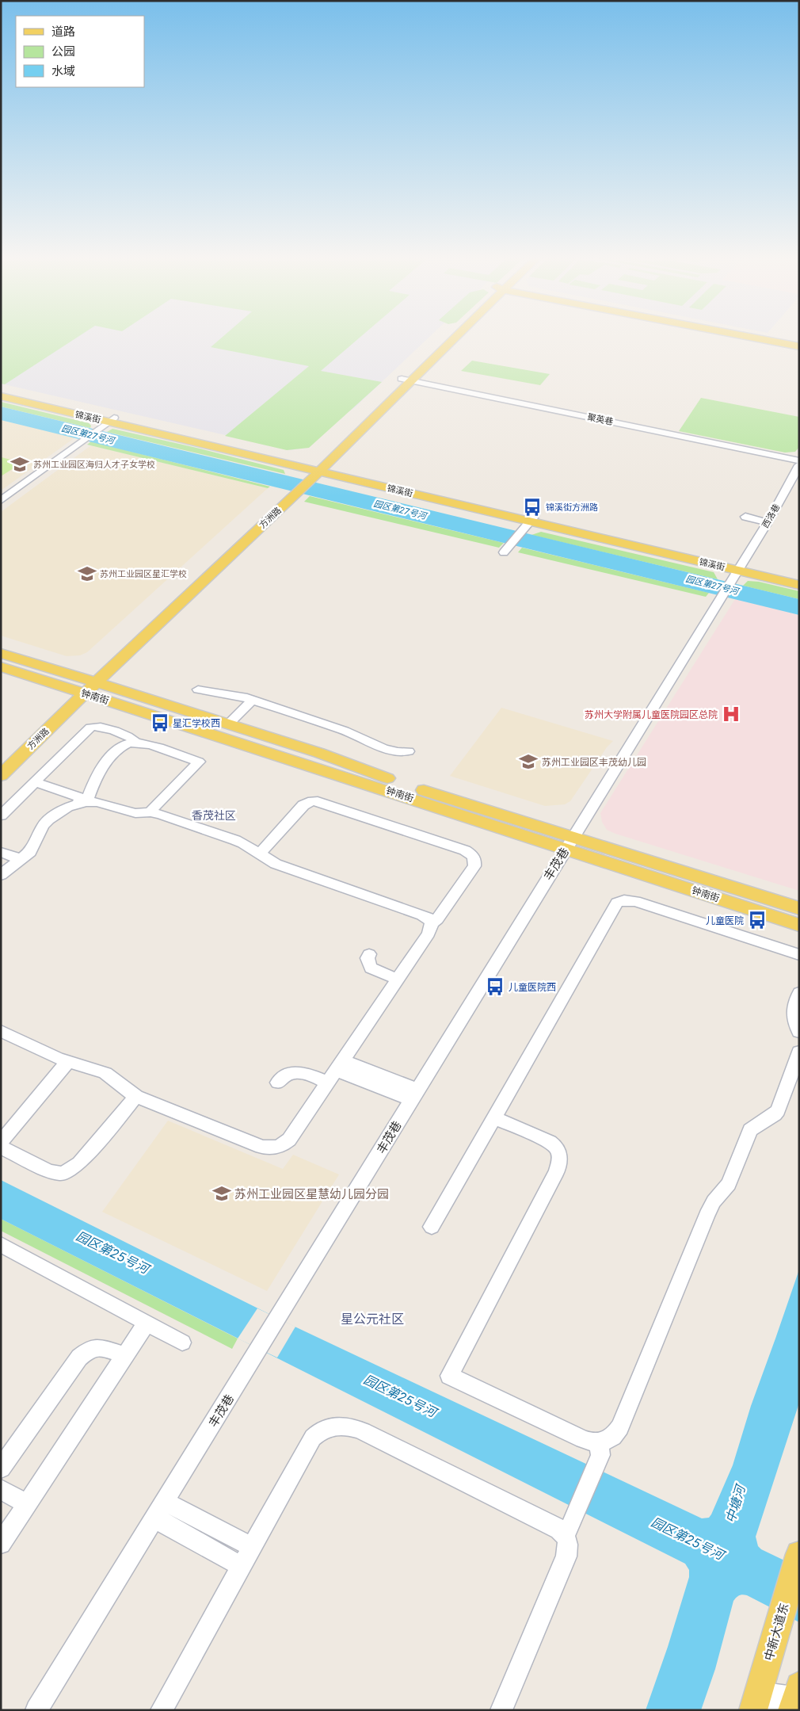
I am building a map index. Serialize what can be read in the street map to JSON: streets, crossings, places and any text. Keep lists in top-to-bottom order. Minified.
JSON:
{"streets":{"main road":["锦溪街","方洲路","钟南街","中新大道东"],"street":["聚英巷","西洛巷","丰茂巷"]},"crossings":[["锦溪街","西洛巷"],["锦溪街","方洲路"],["锦溪街","丰茂巷"],["聚英巷","方洲路"],["西洛巷","丰茂巷"],["方洲路","钟南街"],["钟南街","丰茂巷"]],"districts":["香茂社区","星公元社区"],"water":["园区第27号河","园区第25号河","中塘河"],"places":{"school or university":["苏州工业园区海归人才子女学校","苏州工业园区星汇学校","苏州工业园区丰茂幼儿园","苏州工业园区星慧幼儿园分园"],"bus stop":["锦溪街方洲路","星汇学校西","儿童医院","儿童医院西"],"hospital":["苏州大学附属儿童医院园区总院"]},"legend":["道路","公园","水域"]}
